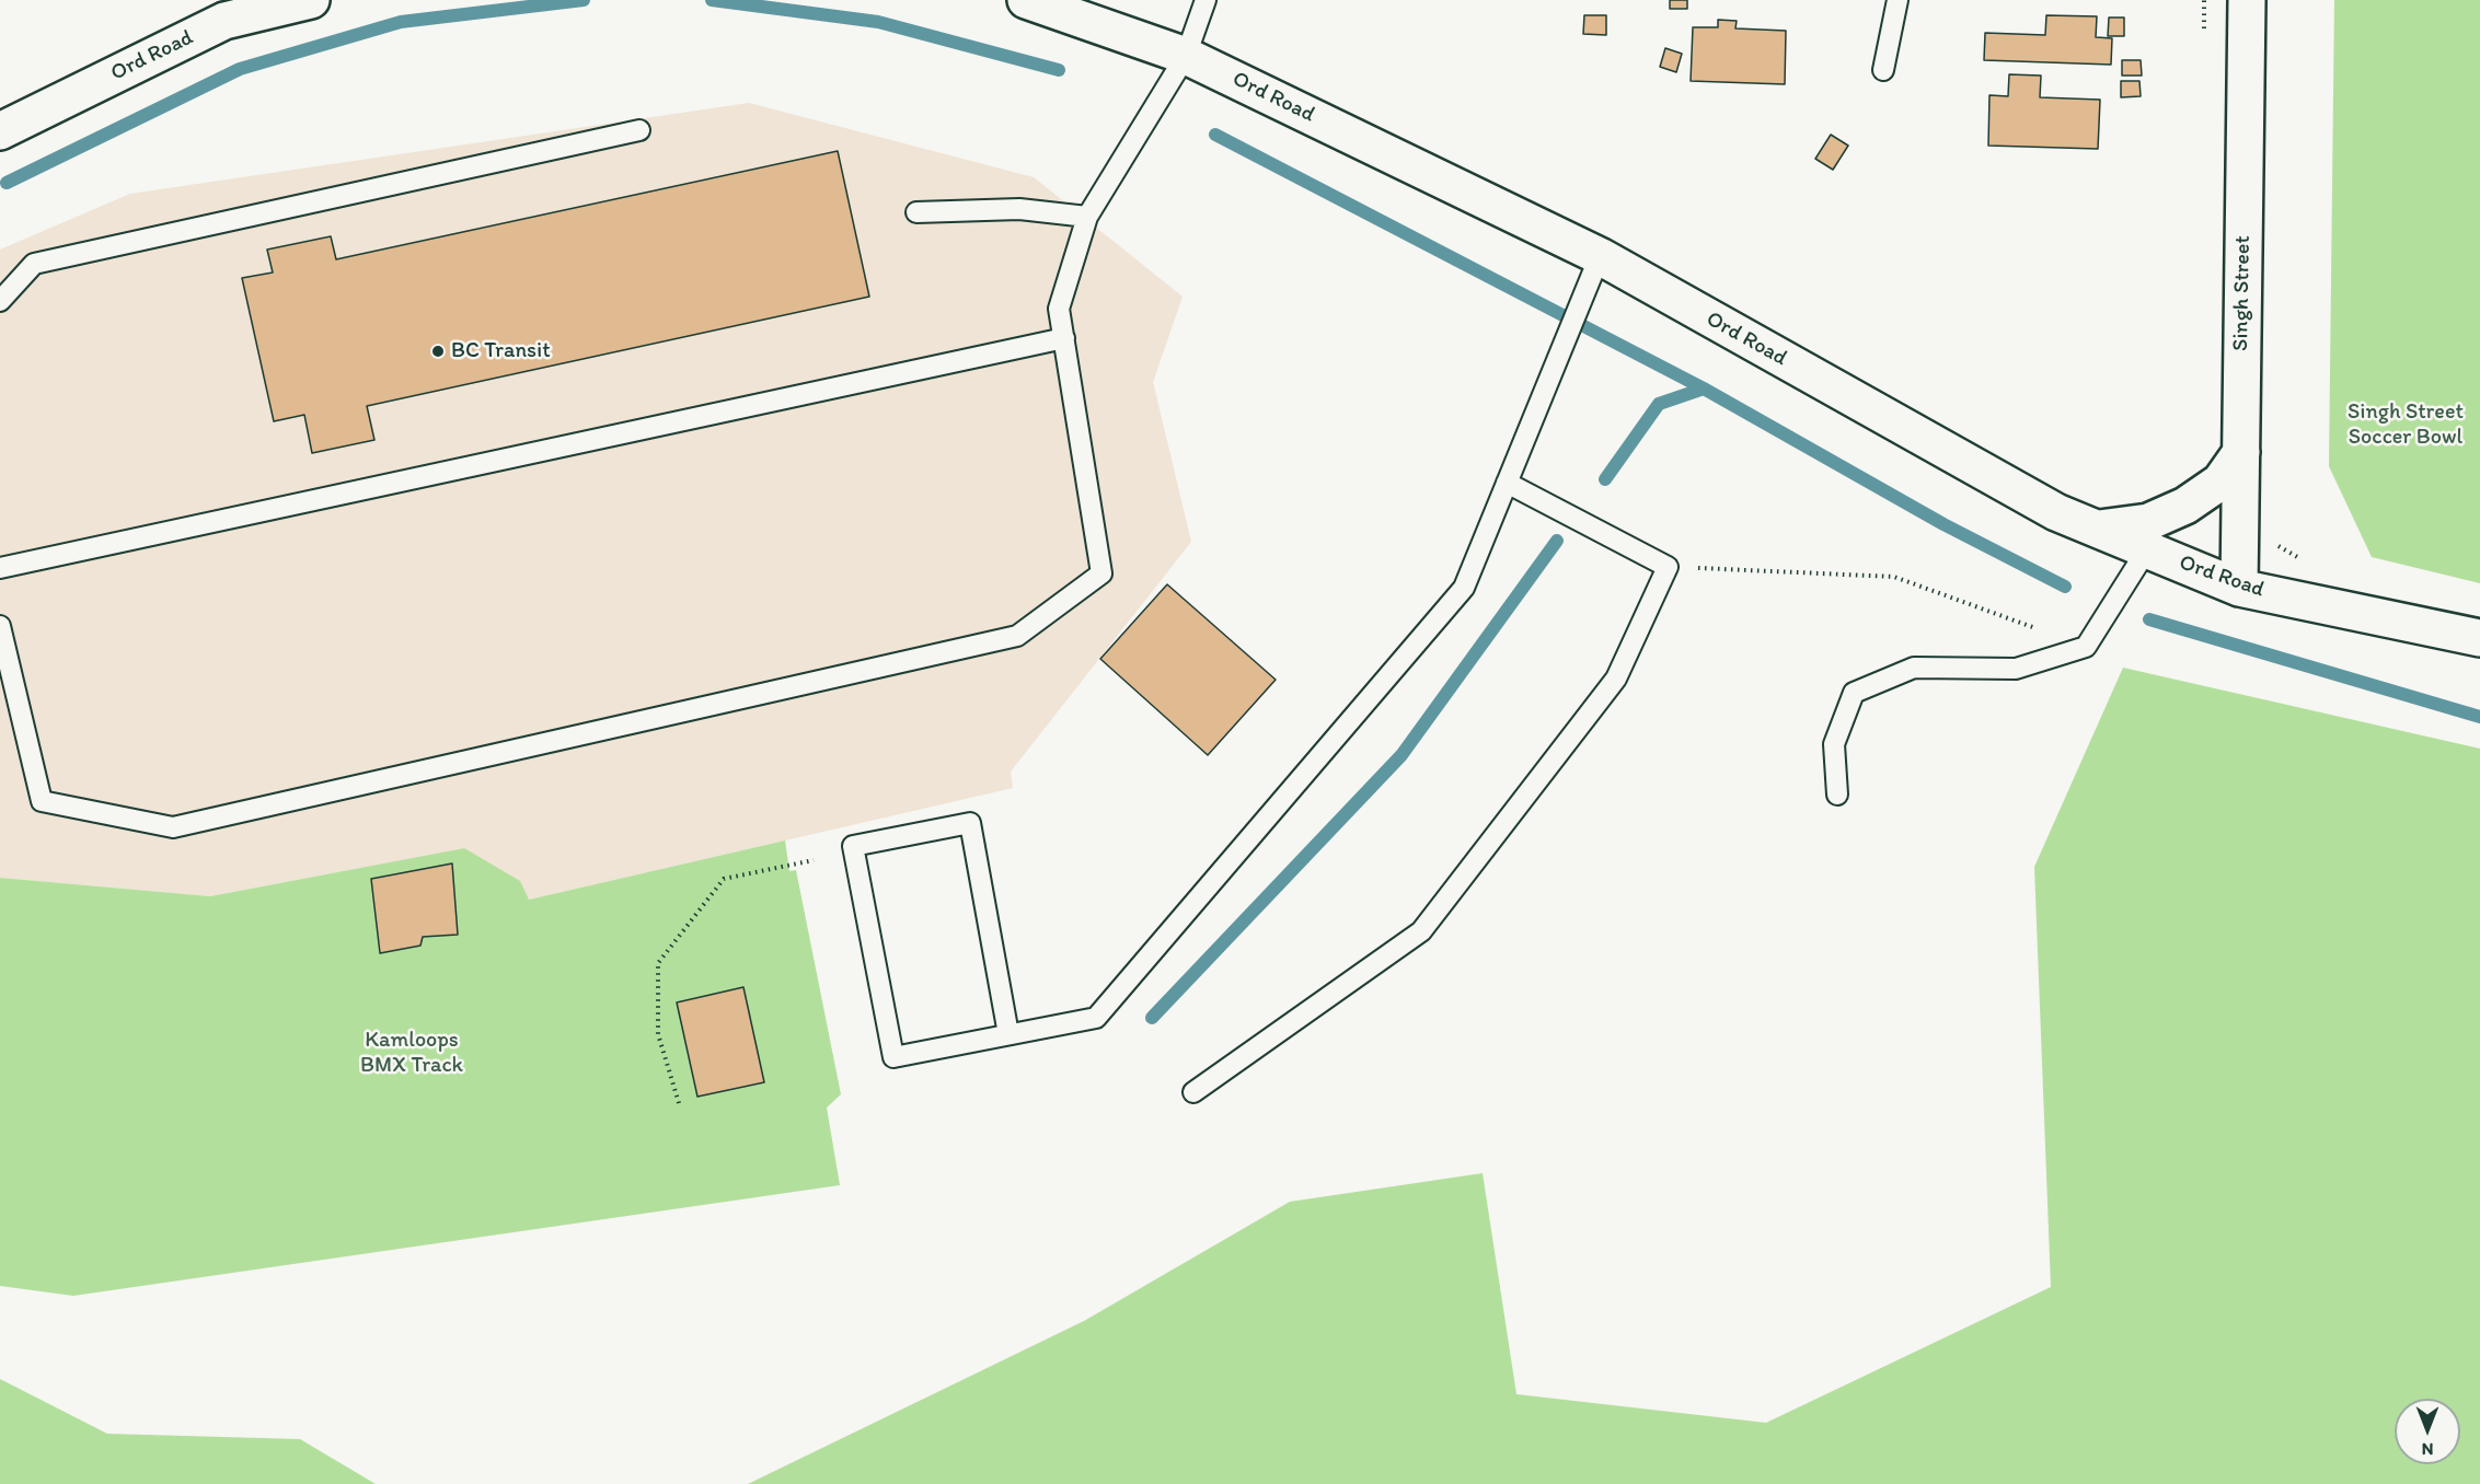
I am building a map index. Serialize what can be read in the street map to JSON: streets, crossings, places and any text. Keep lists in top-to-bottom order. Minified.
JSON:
{"streets":{"street":["Ord Road","Singh Street"]},"crossings":[["Ord Road","Singh Street"]],"parks":["Singh Street Soccer Bowl","Kamloops BMX Track"],"places":["BC Transit"],"north":"bottom"}
